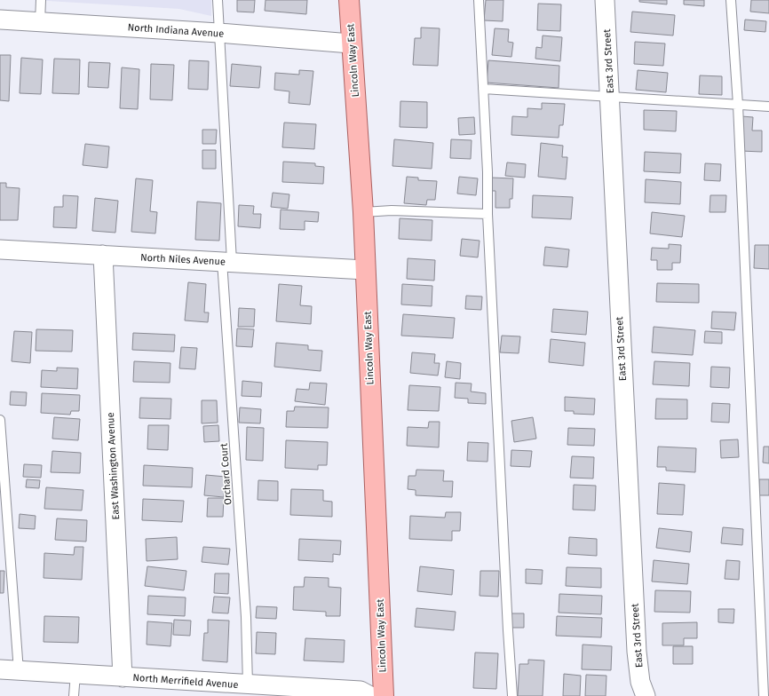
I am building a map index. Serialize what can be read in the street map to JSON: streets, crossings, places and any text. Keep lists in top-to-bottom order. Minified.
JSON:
{"streets":{"main road":["Lincoln Way East"],"street":["North Indiana Avenue","East 3rd Street","North Niles Avenue","East Washington Avenue","North Merrifield Avenue"],"lane":["Orchard Court"]},"crossings":[["North Indiana Avenue","Lincoln Way East"],["North Indiana Avenue","Orchard Court"],["Lincoln Way East","North Niles Avenue"],["North Niles Avenue","East Washington Avenue"],["North Niles Avenue","Orchard Court"],["East Washington Avenue","North Merrifield Avenue"],["Orchard Court","North Merrifield Avenue"]]}
